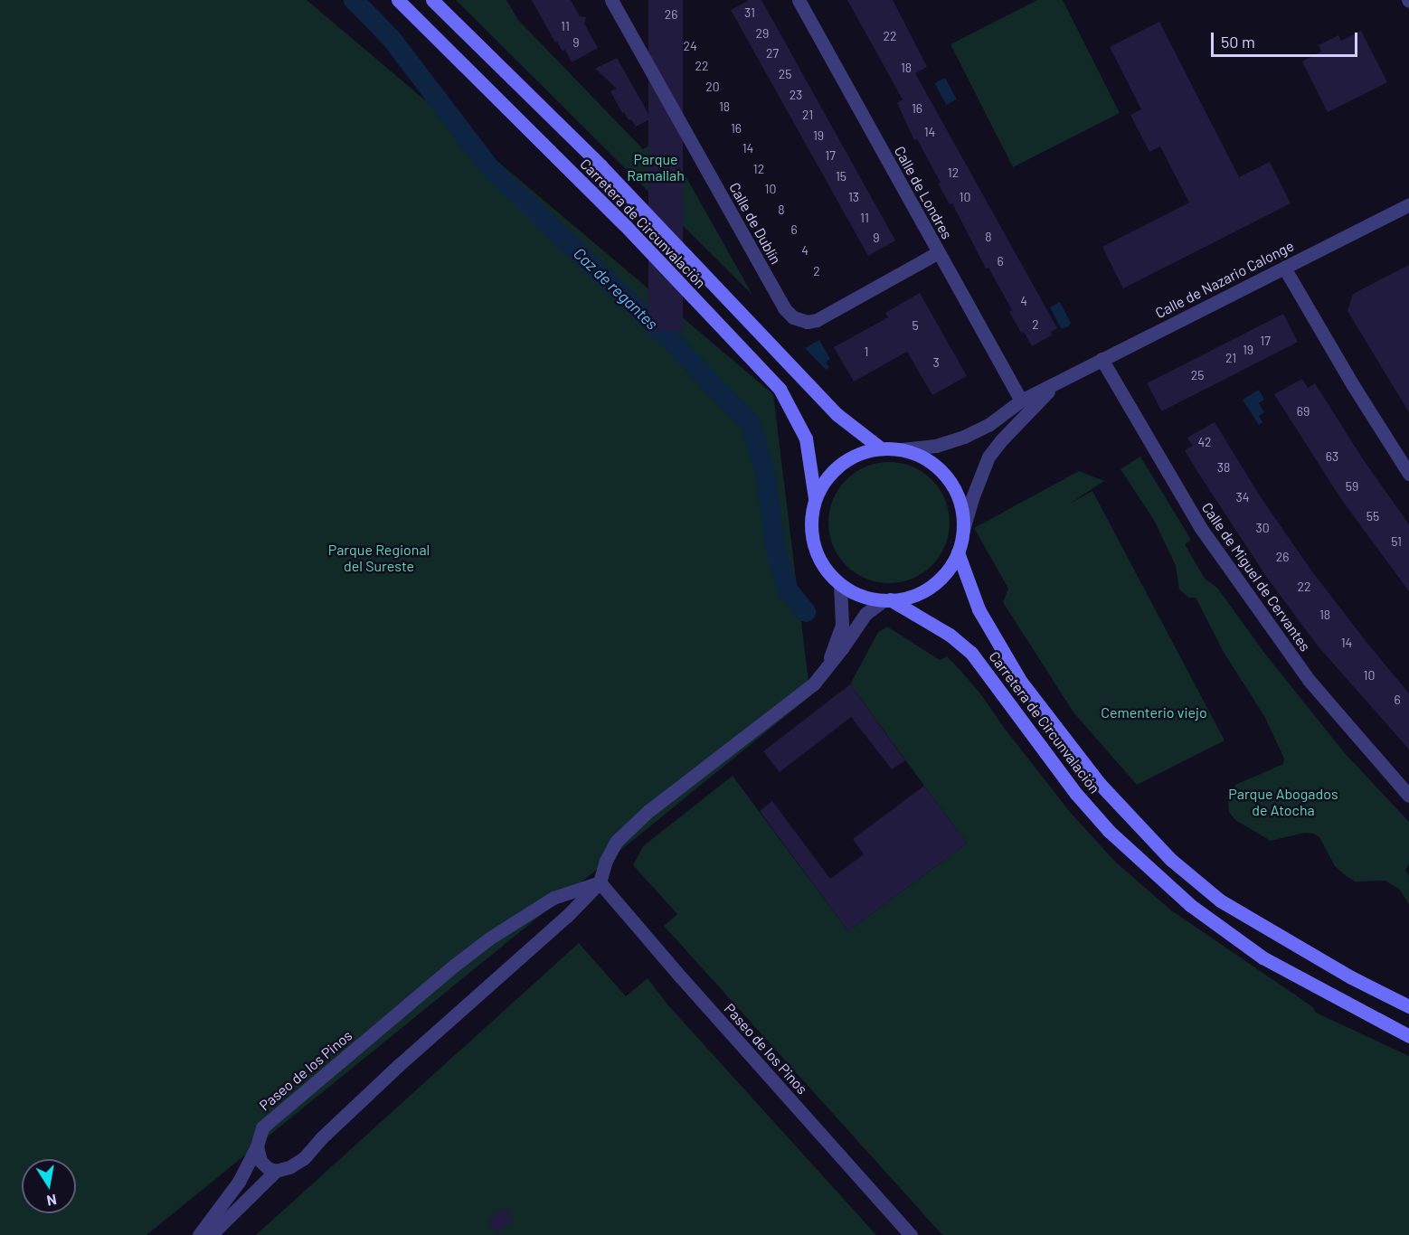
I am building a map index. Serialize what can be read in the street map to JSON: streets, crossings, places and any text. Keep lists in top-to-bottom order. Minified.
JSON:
{"streets":{"main road":["Carretera de Circunvalación"],"street":["Calle de Londres","Calle de Dublín","Calle de Nazario Calonge","Calle de Miguel de Cervantes","Paseo de los Pinos"]},"crossings":[["Calle de Londres","Calle de Dublín"],["Calle de Londres","Calle de Nazario Calonge"],["Carretera de Circunvalación","Calle de Nazario Calonge"],["Calle de Nazario Calonge","Calle de Miguel de Cervantes"]],"water":["Caz de regantes"],"parks":["Parque Ramallah","Parque Regional del Sureste","Cementerio viejo","Parque Abogados de Atocha"],"house_numbers":["31","26","11","29","22","9","24","27","22","18","25","20","23","18","16","21","16","14","19","14","17","12","12","15","10","13","10","8","11","6","8","9","4","6","2","4","2","5","17","19","1","21","3","25","69","42","63","38","59","34","55","30","51","26","22","18","14","10","6"],"scale_bar":"50 m","north":"bottom"}
